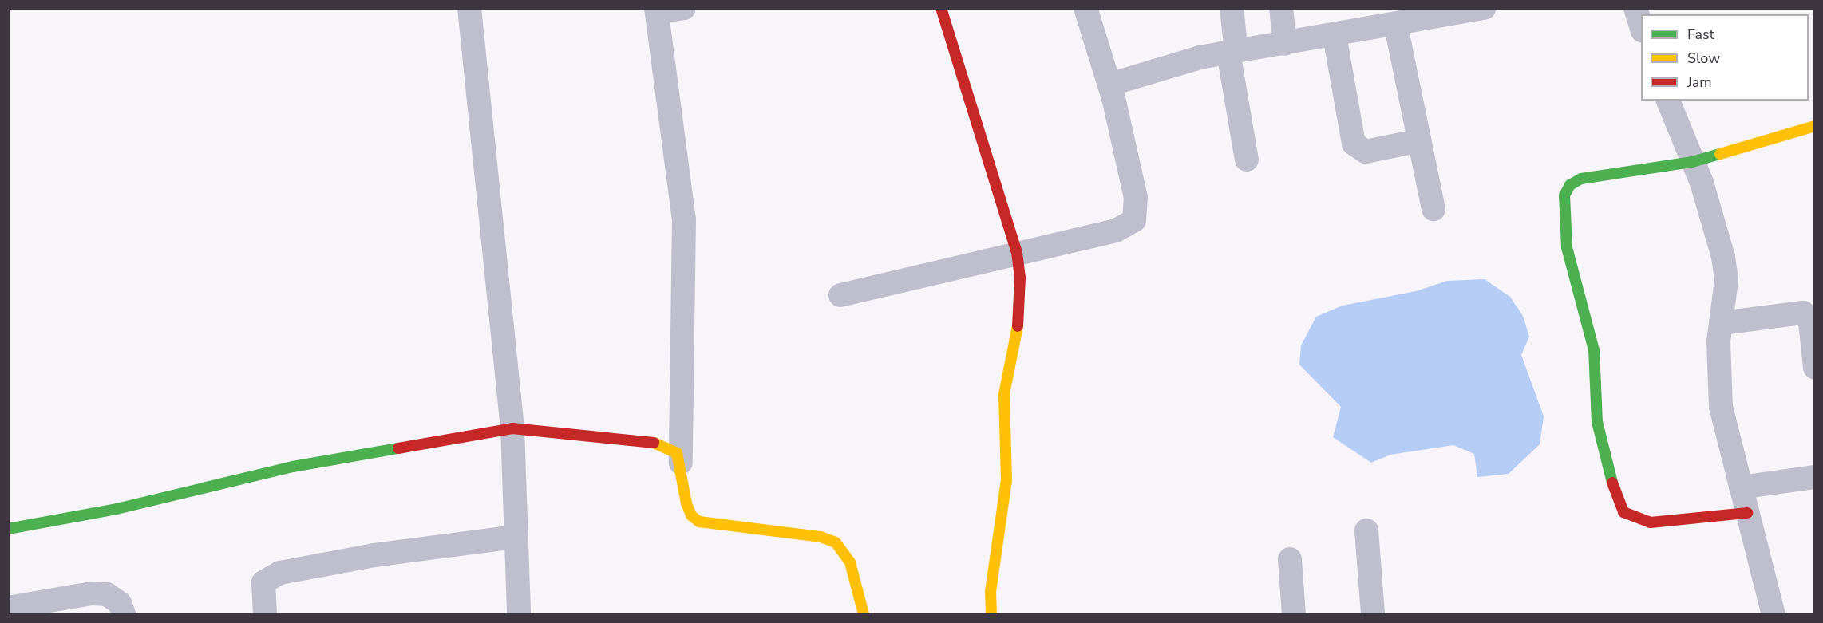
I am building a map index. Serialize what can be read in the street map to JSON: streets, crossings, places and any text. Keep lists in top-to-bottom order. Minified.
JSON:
{"legend":["Fast","Slow","Jam"]}
